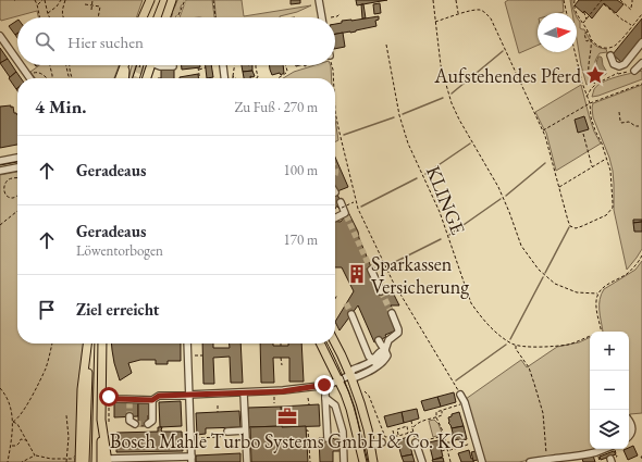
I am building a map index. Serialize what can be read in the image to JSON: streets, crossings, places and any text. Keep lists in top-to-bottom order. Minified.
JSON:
{"streets":{"path":["KLINGE"]},"places":{"place":["Aufstehendes Pferd"],"building":["Sparkassen Versicherung"],"office":["Bosch Mahle Turbo Systems GmbH & Co. KG"]},"north":"right","page":{"search":"Hier suchen","heading":["4 Min.","Zu Fuß · 270 m"],"list":[["Geradeaus","100 m"],["Geradeaus","Löwentorbogen","170 m"],"Ziel erreicht"],"map_buttons":["+","−"]}}
